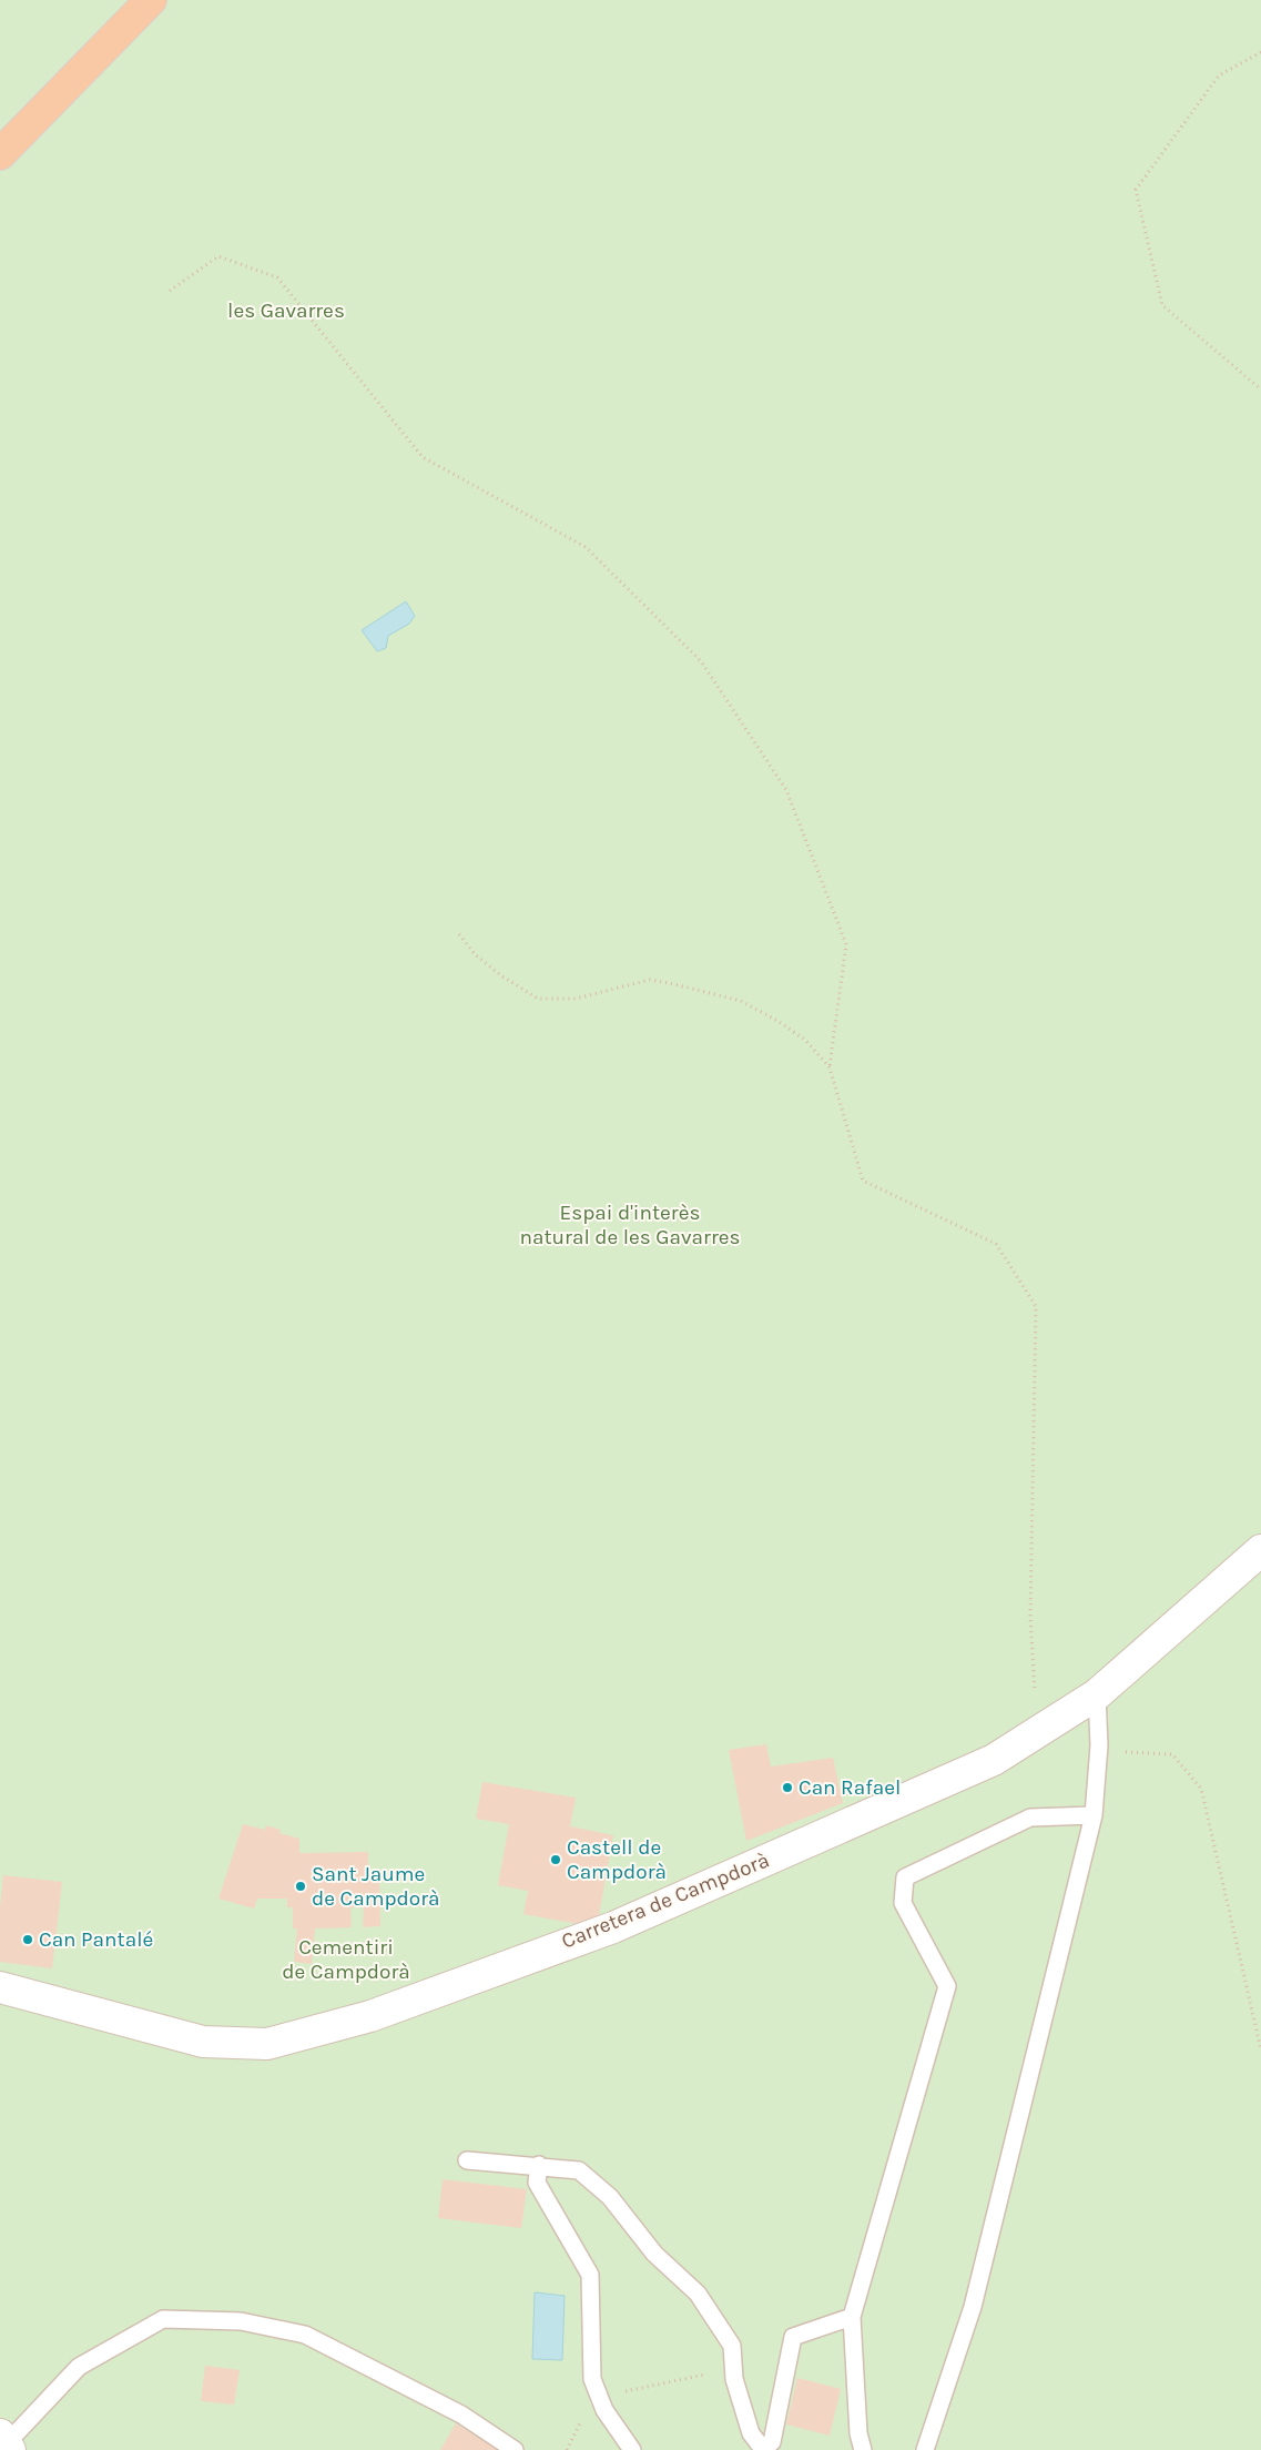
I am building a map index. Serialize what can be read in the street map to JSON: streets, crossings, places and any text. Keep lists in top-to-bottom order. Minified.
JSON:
{"streets":{"street":["Carretera de Campdorà"]},"parks":["les Gavarres","Espai d'interès natural de les Gavarres","Cementiri de Campdorà"],"places":["Can Rafael","Castell de Campdorà","Sant Jaume de Campdorà","Can Pantalé"]}
